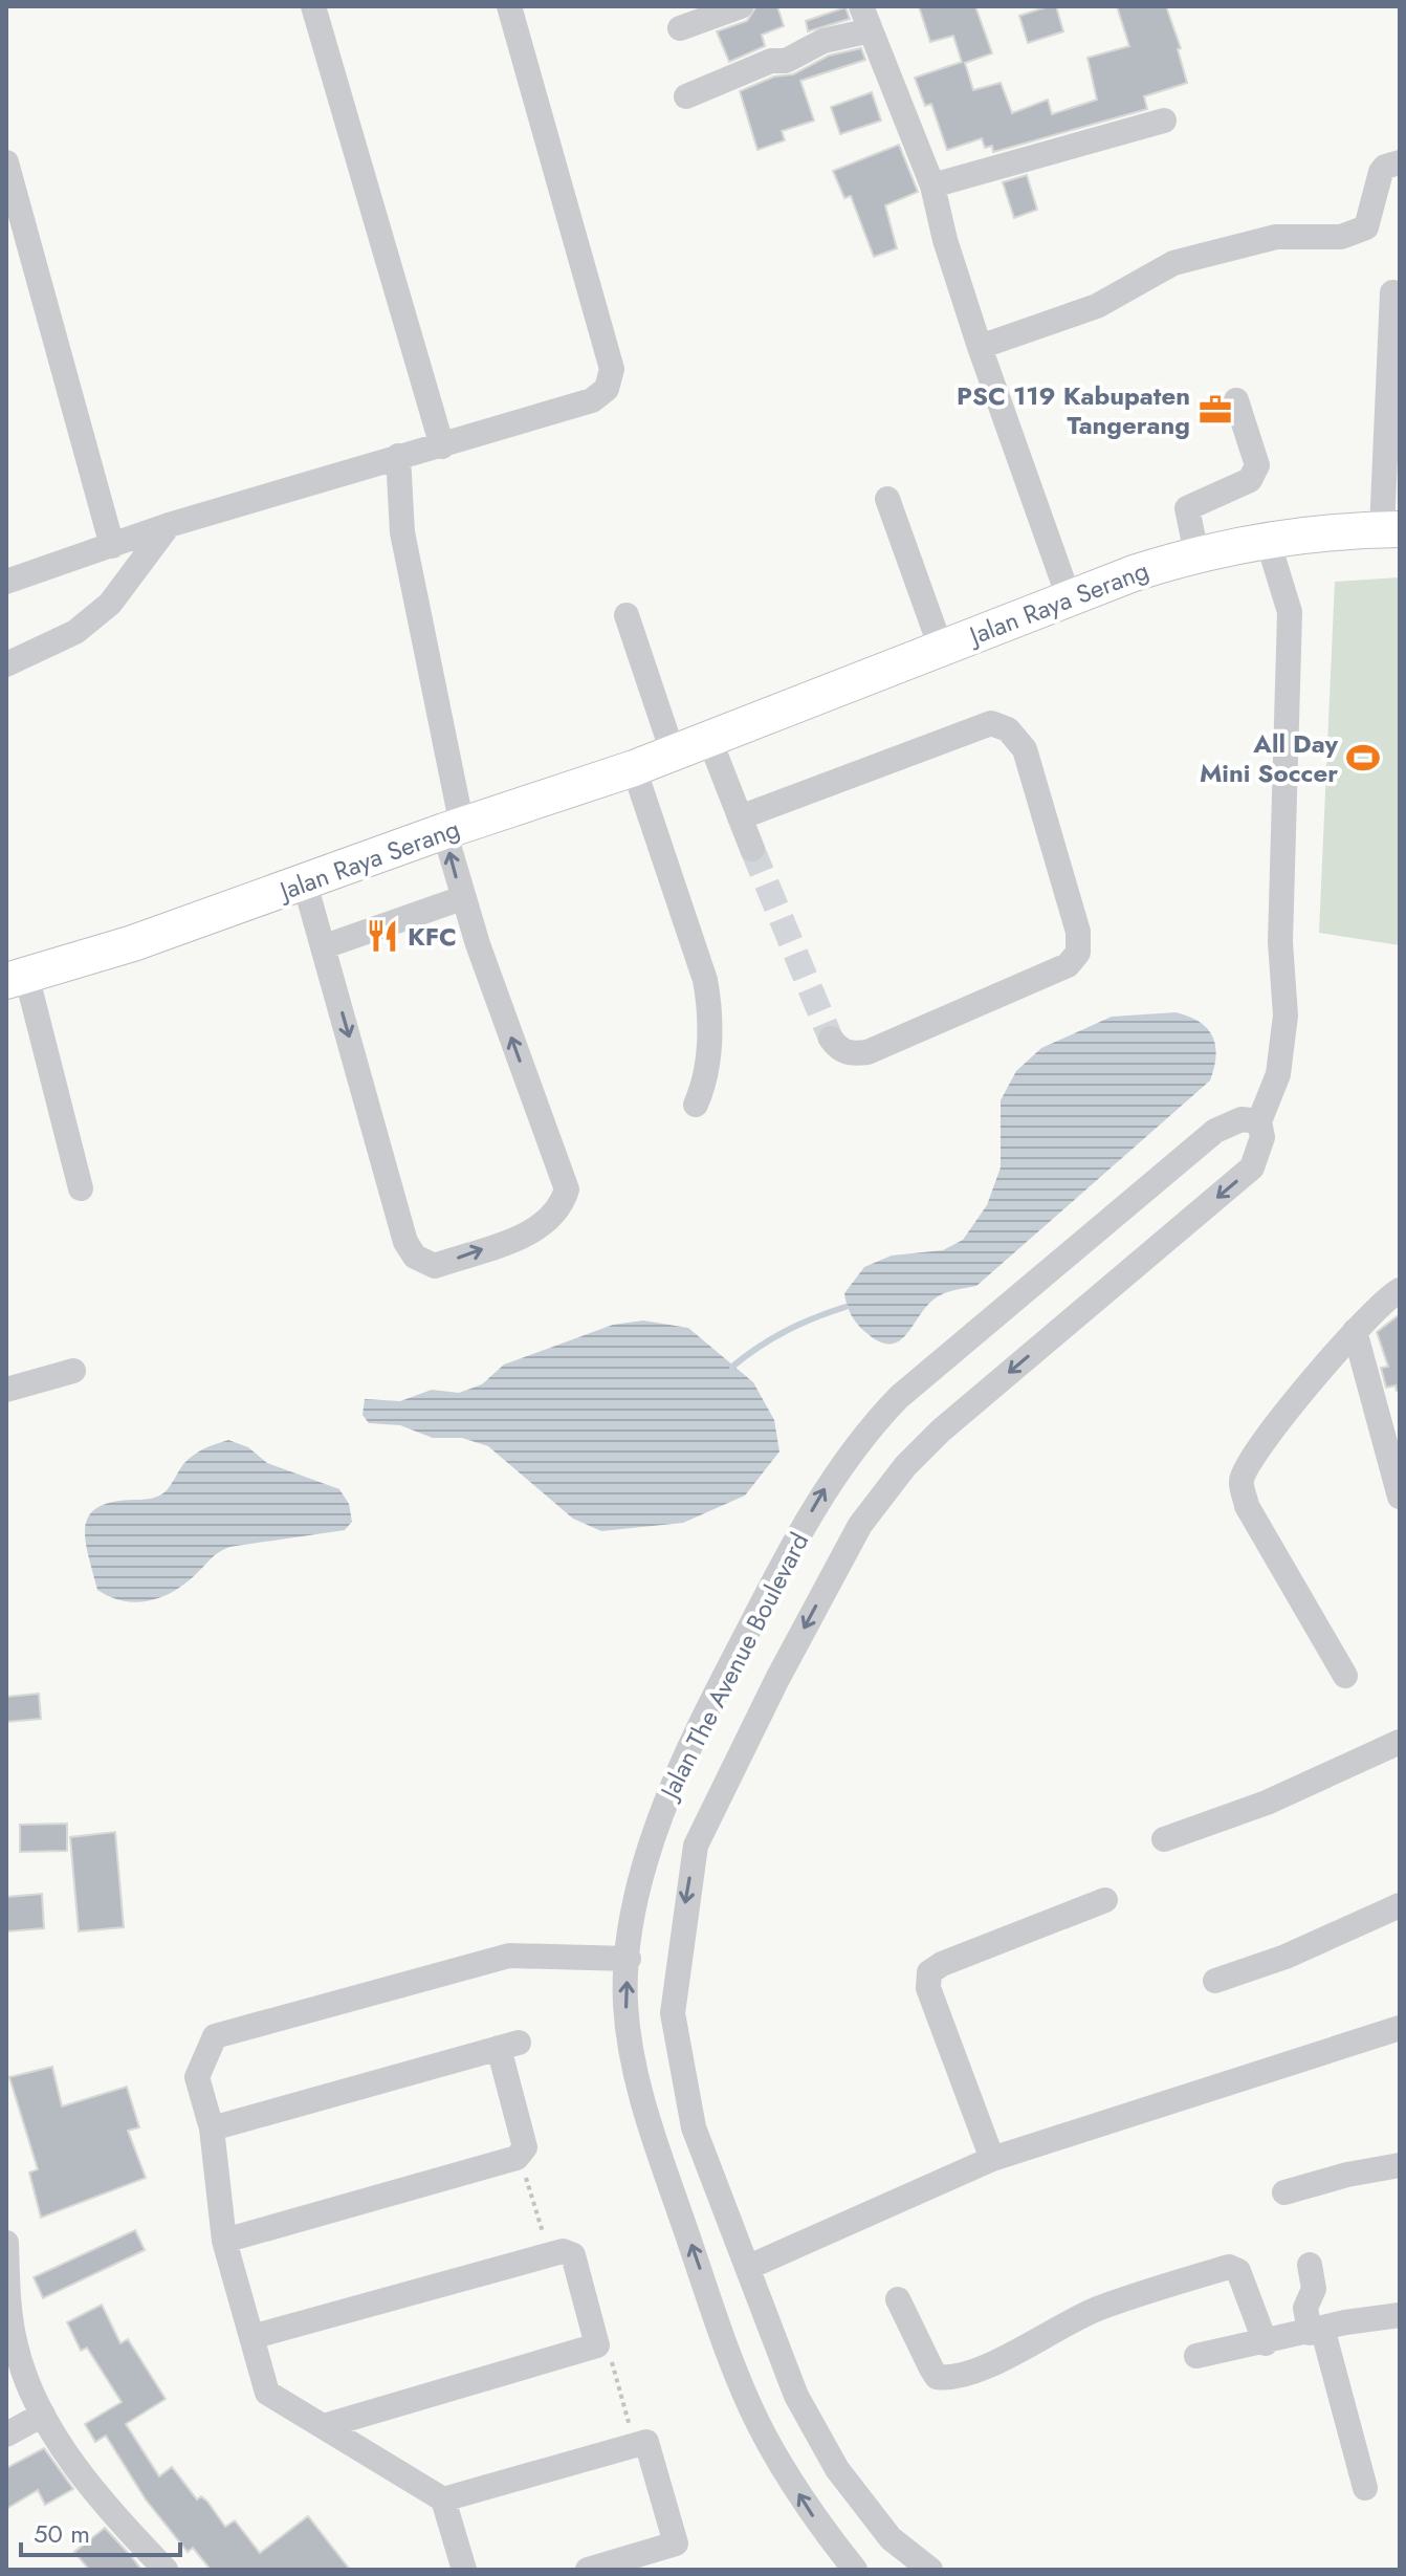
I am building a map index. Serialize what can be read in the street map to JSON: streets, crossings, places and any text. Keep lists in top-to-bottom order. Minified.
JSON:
{"streets":{"highway":["Jalan Raya Serang"],"street":["Jalan The Avenue Boulevard"]},"crossings":[["Jalan Raya Serang","Jalan The Avenue Boulevard"]],"places":{"office":["PSC 119 Kabupaten Tangerang"],"sports":["All Day Mini Soccer"],"restaurant":["KFC"]},"scale_bar":"50 m"}
